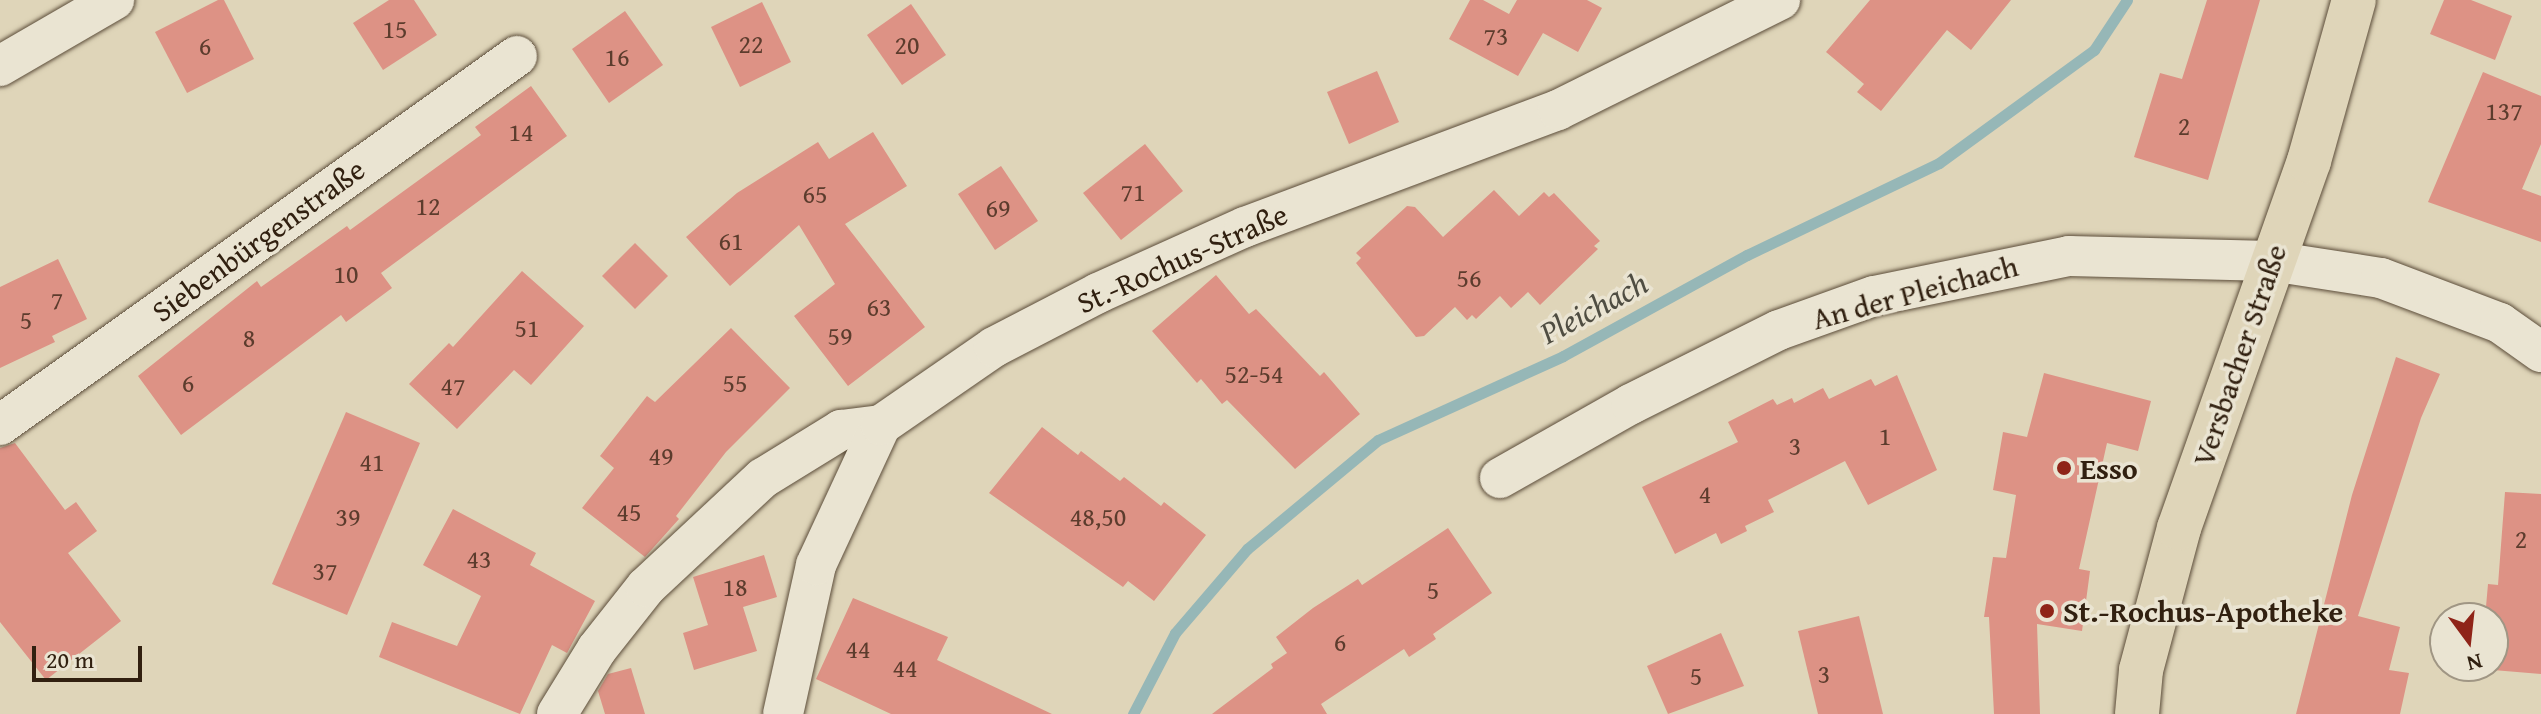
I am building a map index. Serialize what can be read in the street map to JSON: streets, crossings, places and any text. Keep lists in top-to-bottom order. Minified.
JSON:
{"streets":{"main road":["Versbacher Straße"],"street":["Siebenbürgenstraße","St.-Rochus-Straße","An der Pleichach"]},"crossings":[["An der Pleichach","Versbacher Straße"]],"water":["Pleichach"],"places":["Esso","St.-Rochus-Apotheke"],"house_numbers":["15","73","22","20","6","16","137","2","14","71","65","12","69","61","10","56","7","63","5","51","59","8","52-54","6","55","47","1","3","49","41","4","45","39","48,50","2","43","37","18","5","6","44","44","3","5"],"scale_bar":"20 m","north":"bottom"}
